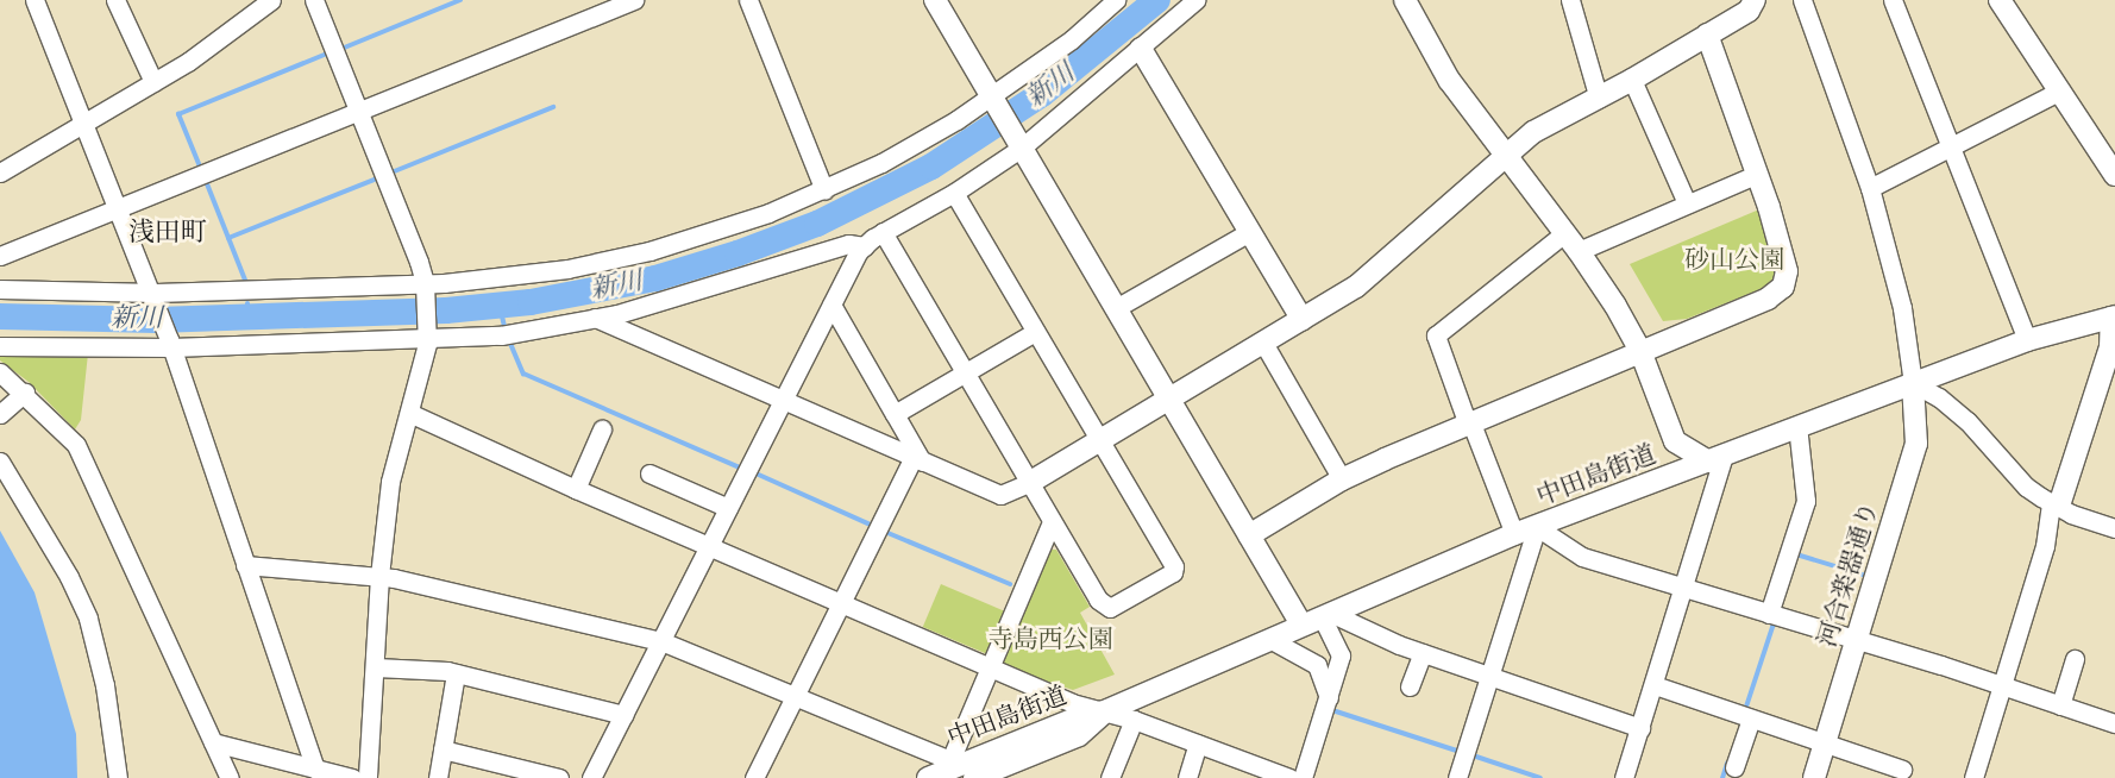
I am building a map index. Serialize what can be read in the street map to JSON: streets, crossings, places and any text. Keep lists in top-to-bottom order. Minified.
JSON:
{"streets":{"street":["中田島街道","河合楽器通り"]},"crossings":[["中田島街道","河合楽器通り"]],"districts":["浅田町"],"water":["新川"],"parks":["砂山公園","寺島西公園"]}
